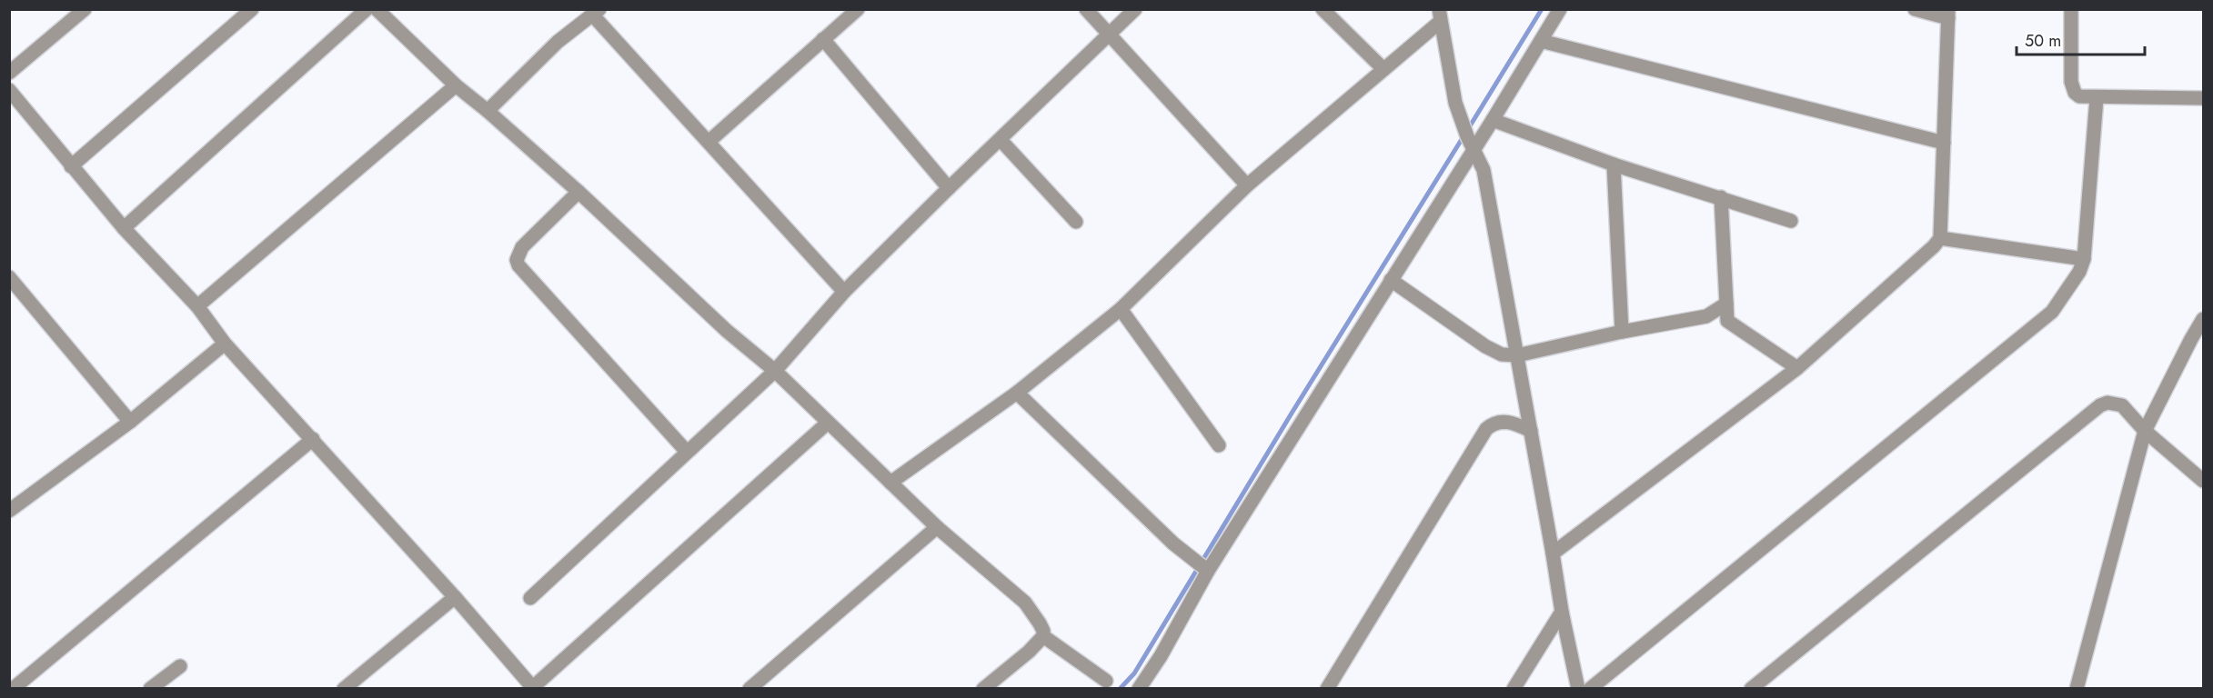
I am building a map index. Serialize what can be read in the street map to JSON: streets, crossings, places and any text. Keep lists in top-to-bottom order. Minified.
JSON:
{"scale_bar":"50 m"}
